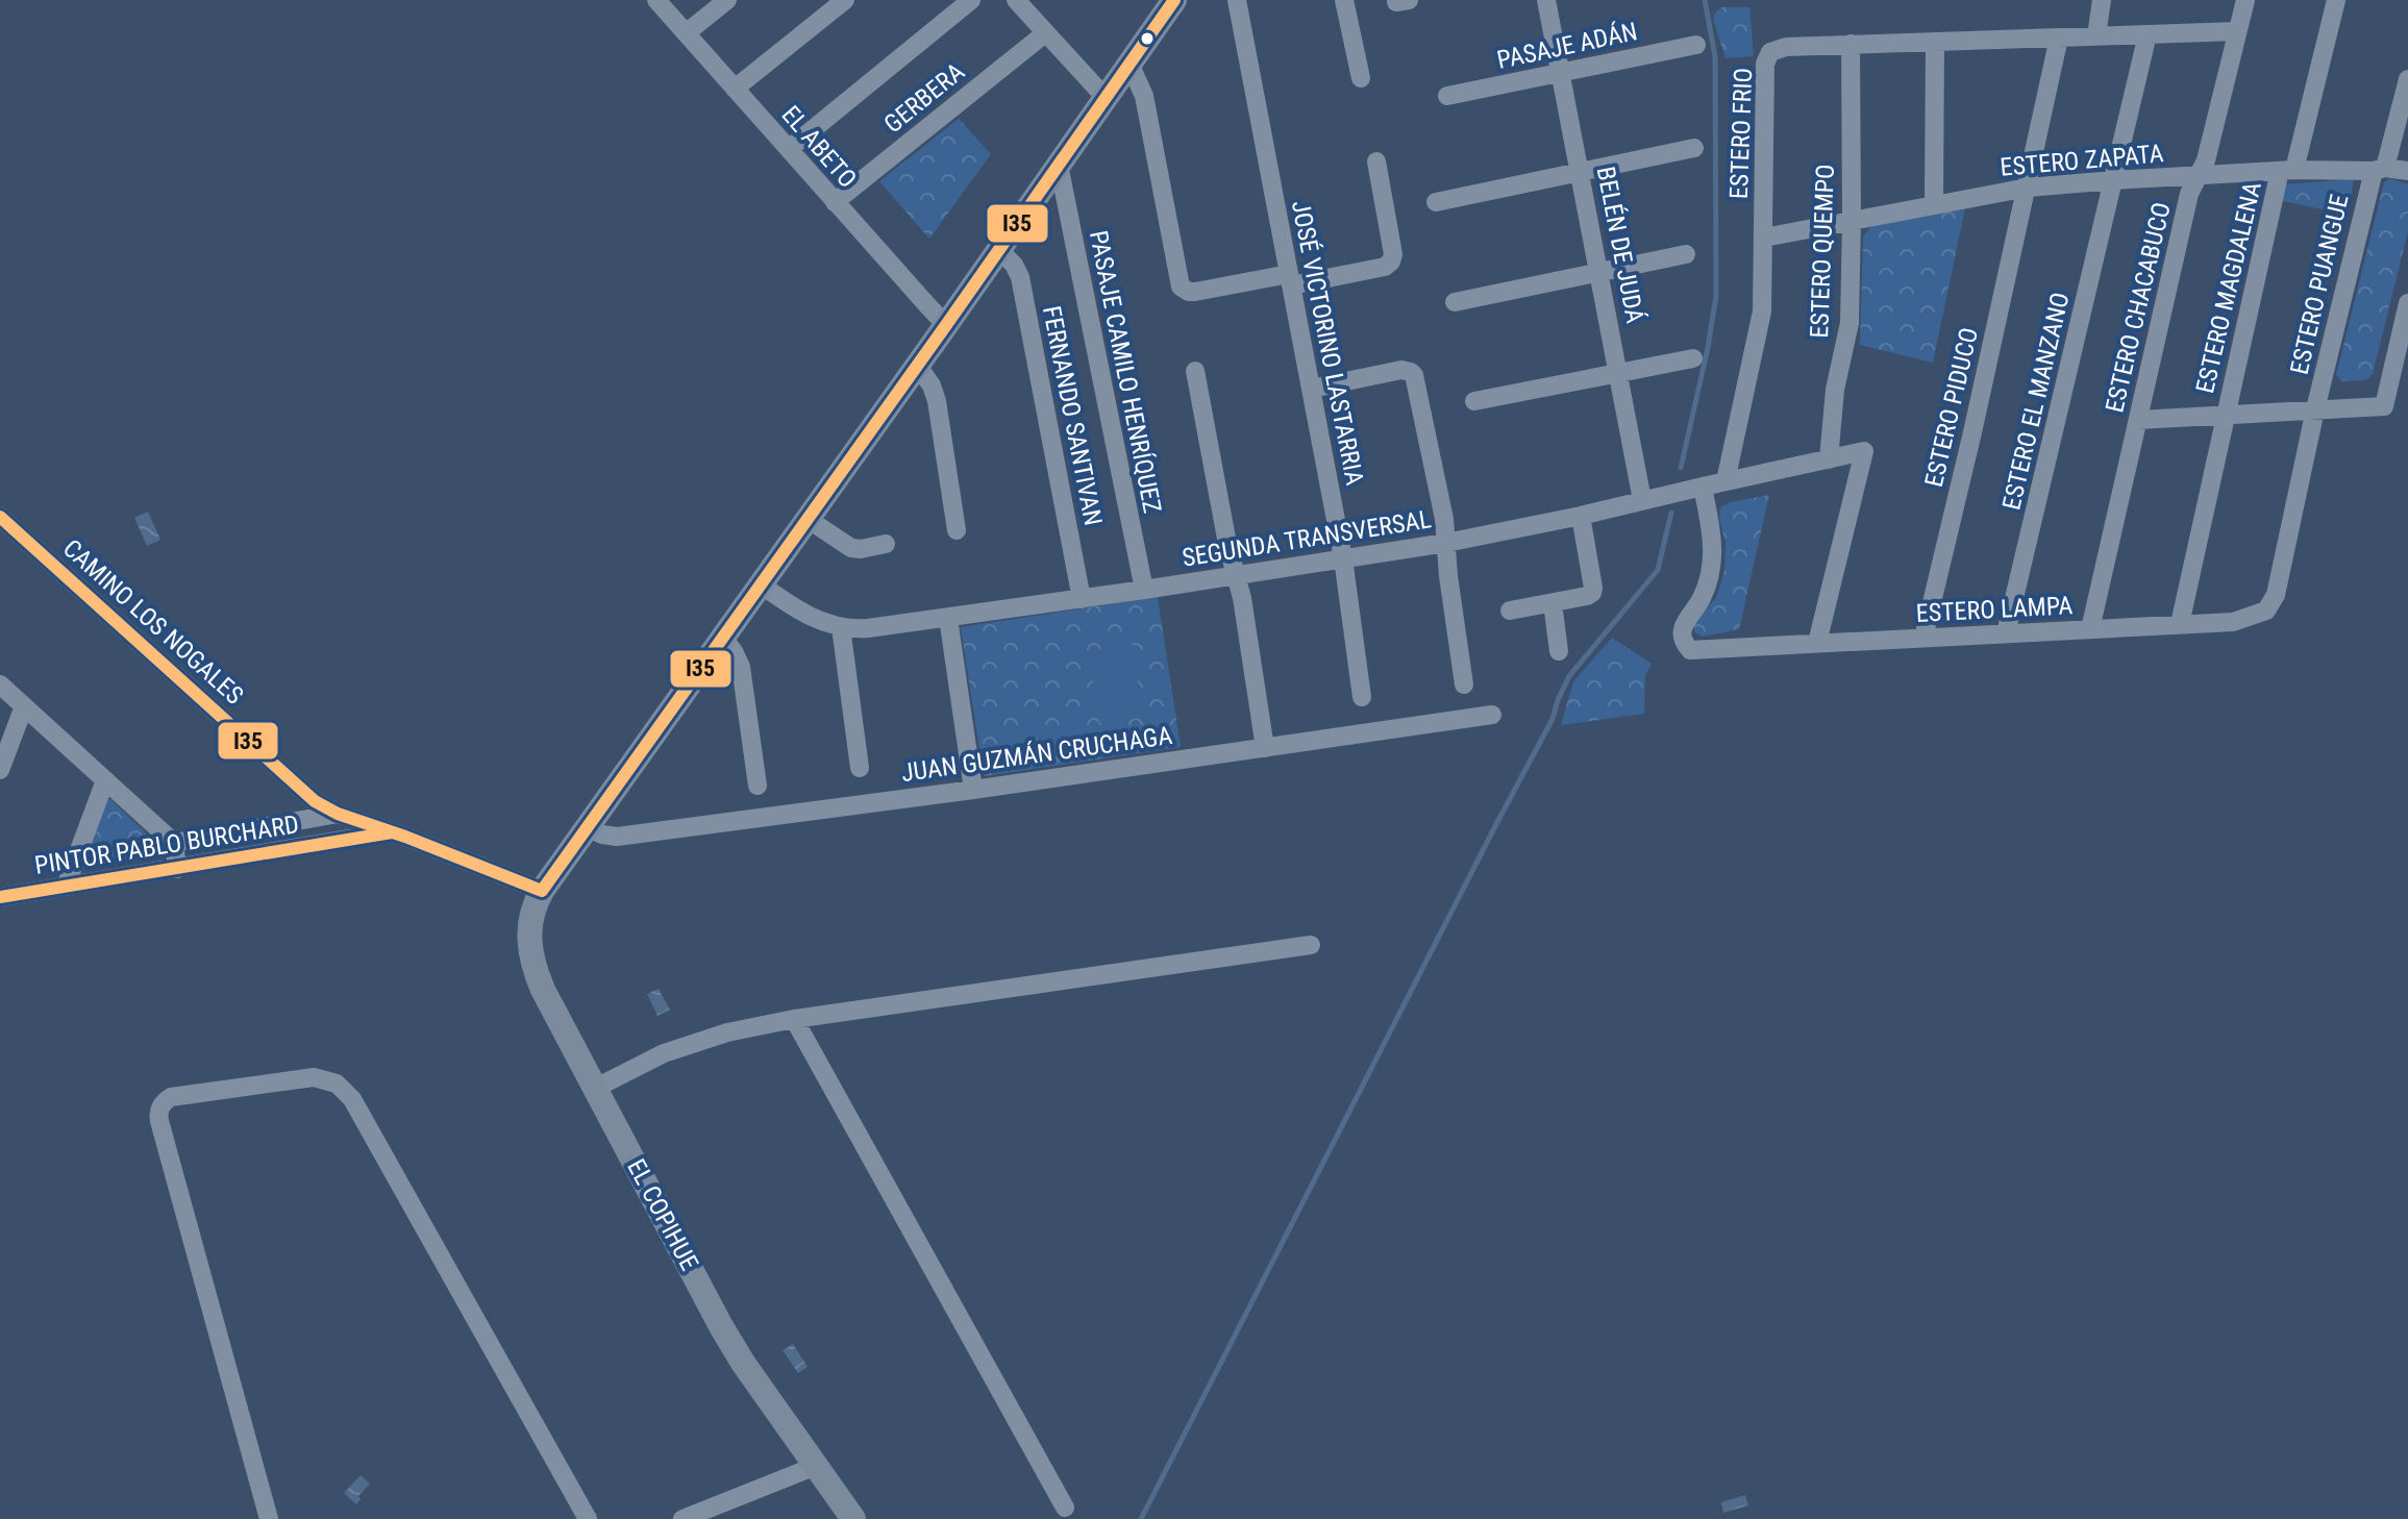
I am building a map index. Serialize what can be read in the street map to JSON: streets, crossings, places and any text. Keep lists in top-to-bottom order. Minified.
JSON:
{"streets":{"main road":["EL COPIHUE"],"street":["PASAJE ADÁN","GERBERA","ESTERO FRIO","EL ABETO","ESTERO ZAPATA","BELÉN DE JUDÁ","ESTERO QUEMPO","ESTERO PUANGUE","ESTERO MAGDALENA","ESTERO CHACABUCO","JOSÉ VICTORINO LASTARRIA","PASAJE CAMILO HENRÍQUEZ","ESTERO EL MANZANO","ESTERO PIDUCO","FERNANDO SANTIVAN","SEGUNDA TRANSVERSAL","ESTERO LAMPA","CAMINO LOS NOGALES","JUAN GUZMÁN CRUCHAGA","PINTOR PABLO BURCHARD"]},"crossings":[["PASAJE ADÁN","BELÉN DE JUDÁ"],["GERBERA","EL ABETO"],["ESTERO FRIO","ESTERO ZAPATA"],["ESTERO FRIO","ESTERO QUEMPO"],["ESTERO FRIO","ESTERO CHACABUCO"],["ESTERO FRIO","ESTERO EL MANZANO"],["ESTERO FRIO","ESTERO PIDUCO"],["ESTERO FRIO","SEGUNDA TRANSVERSAL"],["EL ABETO","EL COPIHUE"],["ESTERO ZAPATA","ESTERO QUEMPO"],["ESTERO ZAPATA","ESTERO PUANGUE"],["ESTERO ZAPATA","ESTERO MAGDALENA"],["ESTERO ZAPATA","ESTERO CHACABUCO"],["ESTERO ZAPATA","ESTERO EL MANZANO"],["ESTERO ZAPATA","ESTERO PIDUCO"],["BELÉN DE JUDÁ","SEGUNDA TRANSVERSAL"],["ESTERO QUEMPO","SEGUNDA TRANSVERSAL"],["ESTERO PUANGUE","ESTERO LAMPA"],["ESTERO MAGDALENA","ESTERO LAMPA"],["ESTERO CHACABUCO","ESTERO LAMPA"],["JOSÉ VICTORINO LASTARRIA","SEGUNDA TRANSVERSAL"],["PASAJE CAMILO HENRÍQUEZ","SEGUNDA TRANSVERSAL"],["PASAJE CAMILO HENRÍQUEZ","EL COPIHUE"],["ESTERO EL MANZANO","ESTERO LAMPA"],["ESTERO PIDUCO","ESTERO LAMPA"],["FERNANDO SANTIVAN","SEGUNDA TRANSVERSAL"],["FERNANDO SANTIVAN","EL COPIHUE"],["SEGUNDA TRANSVERSAL","ESTERO LAMPA"],["SEGUNDA TRANSVERSAL","EL COPIHUE"],["CAMINO LOS NOGALES","PINTOR PABLO BURCHARD"],["CAMINO LOS NOGALES","EL COPIHUE"],["JUAN GUZMÁN CRUCHAGA","EL COPIHUE"]],"lines":["transit line I35"]}
